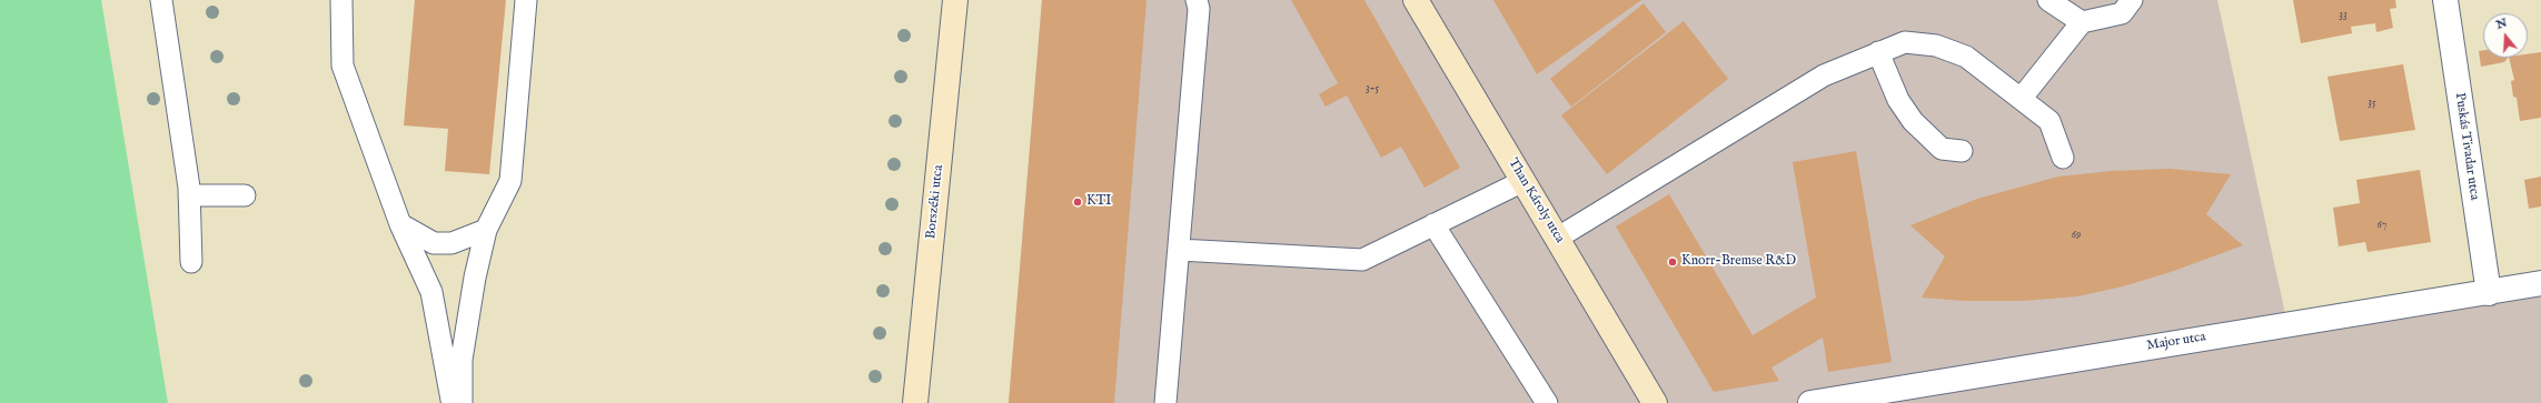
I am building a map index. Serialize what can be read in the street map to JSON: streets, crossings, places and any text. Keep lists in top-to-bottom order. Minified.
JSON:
{"streets":{"street":["Puskás Tivadar utca","Than Károly utca","Borszéki utca","Major utca"]},"crossings":[["Puskás Tivadar utca","Major utca"]],"places":["KTI","Knorr-Bremse R&D"],"house_numbers":["33","3-5","35","67","69"],"north":"top"}
